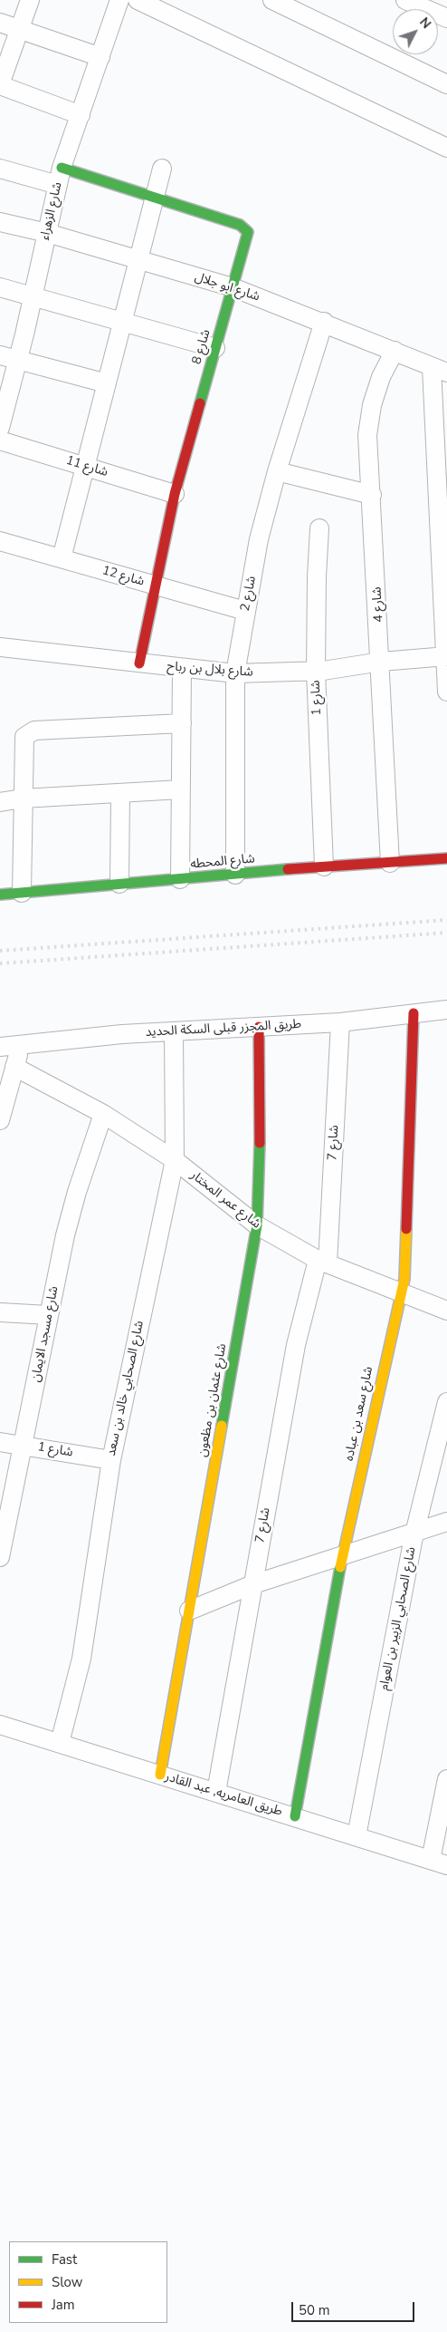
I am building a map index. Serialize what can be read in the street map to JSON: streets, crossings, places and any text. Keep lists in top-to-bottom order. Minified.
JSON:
{"streets":{"street":["شارع الزهراء","شارع ابو جلال","شارع 8","شارع 11","شارع 12","شارع 2","شارع 4","شارع بلال بن رباح","شارع 1","شارع المحطه","طريق المجزر قبلى السكة الحديد","شارع 7","شارع عمر المختار","شارع مسجد الايمان","شارع الصحابي خالد بن سعد","شارع عثمان بن مظعون","شارع سعد بن عباده","شارع الصحابي الزبير بن العوام","طريق العامريه, عبد القادر"]},"crossings":[["شارع الزهراء","شارع ابو جلال"],["شارع الزهراء","شارع 8"],["شارع ابو جلال","شارع 8"],["شارع ابو جلال","شارع 2"],["شارع ابو جلال","شارع 4"],["شارع 8","شارع 11"],["شارع 8","شارع 12"],["شارع 8","شارع بلال بن رباح"],["شارع 12","شارع 2"],["شارع 2","شارع بلال بن رباح"],["شارع 2","شارع المحطه"],["شارع 4","شارع بلال بن رباح"],["شارع 4","شارع المحطه"],["شارع بلال بن رباح","شارع 1"],["شارع 1","شارع المحطه"],["شارع 1","شارع مسجد الايمان"],["شارع 1","شارع الصحابي خالد بن سعد"],["طريق المجزر قبلى السكة الحديد","شارع 7"],["طريق المجزر قبلى السكة الحديد","شارع الصحابي خالد بن سعد"],["طريق المجزر قبلى السكة الحديد","شارع عثمان بن مظعون"],["طريق المجزر قبلى السكة الحديد","شارع سعد بن عباده"],["شارع 7","شارع عمر المختار"],["شارع 7","طريق العامريه, عبد القادر"],["شارع عمر المختار","شارع مسجد الايمان"],["شارع عمر المختار","شارع الصحابي خالد بن سعد"],["شارع عمر المختار","شارع عثمان بن مظعون"],["شارع عمر المختار","شارع سعد بن عباده"],["شارع الصحابي خالد بن سعد","طريق العامريه, عبد القادر"],["شارع عثمان بن مظعون","طريق العامريه, عبد القادر"],["شارع سعد بن عباده","طريق العامريه, عبد القادر"],["شارع الصحابي الزبير بن العوام","طريق العامريه, عبد القادر"]],"legend":["Fast","Slow","Jam"],"scale_bar":"50 m","north":"top right"}
